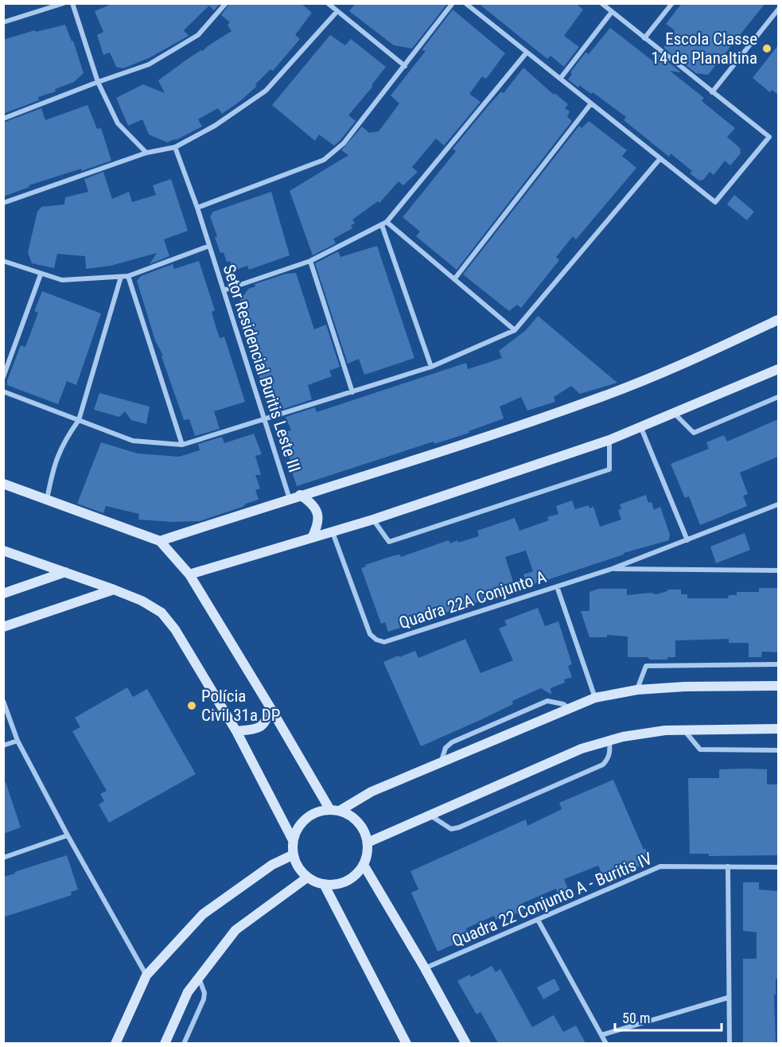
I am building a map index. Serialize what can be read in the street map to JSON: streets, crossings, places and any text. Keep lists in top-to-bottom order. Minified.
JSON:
{"streets":{"street":["Setor Residencial Buritis Leste III","Quadra 22A Conjunto A","Quadra 22 Conjunto A - Buritis IV"]},"places":["Escola Classe 14 de Planaltina","Polícia Civil 31a DP"],"scale_bar":"50 m"}
